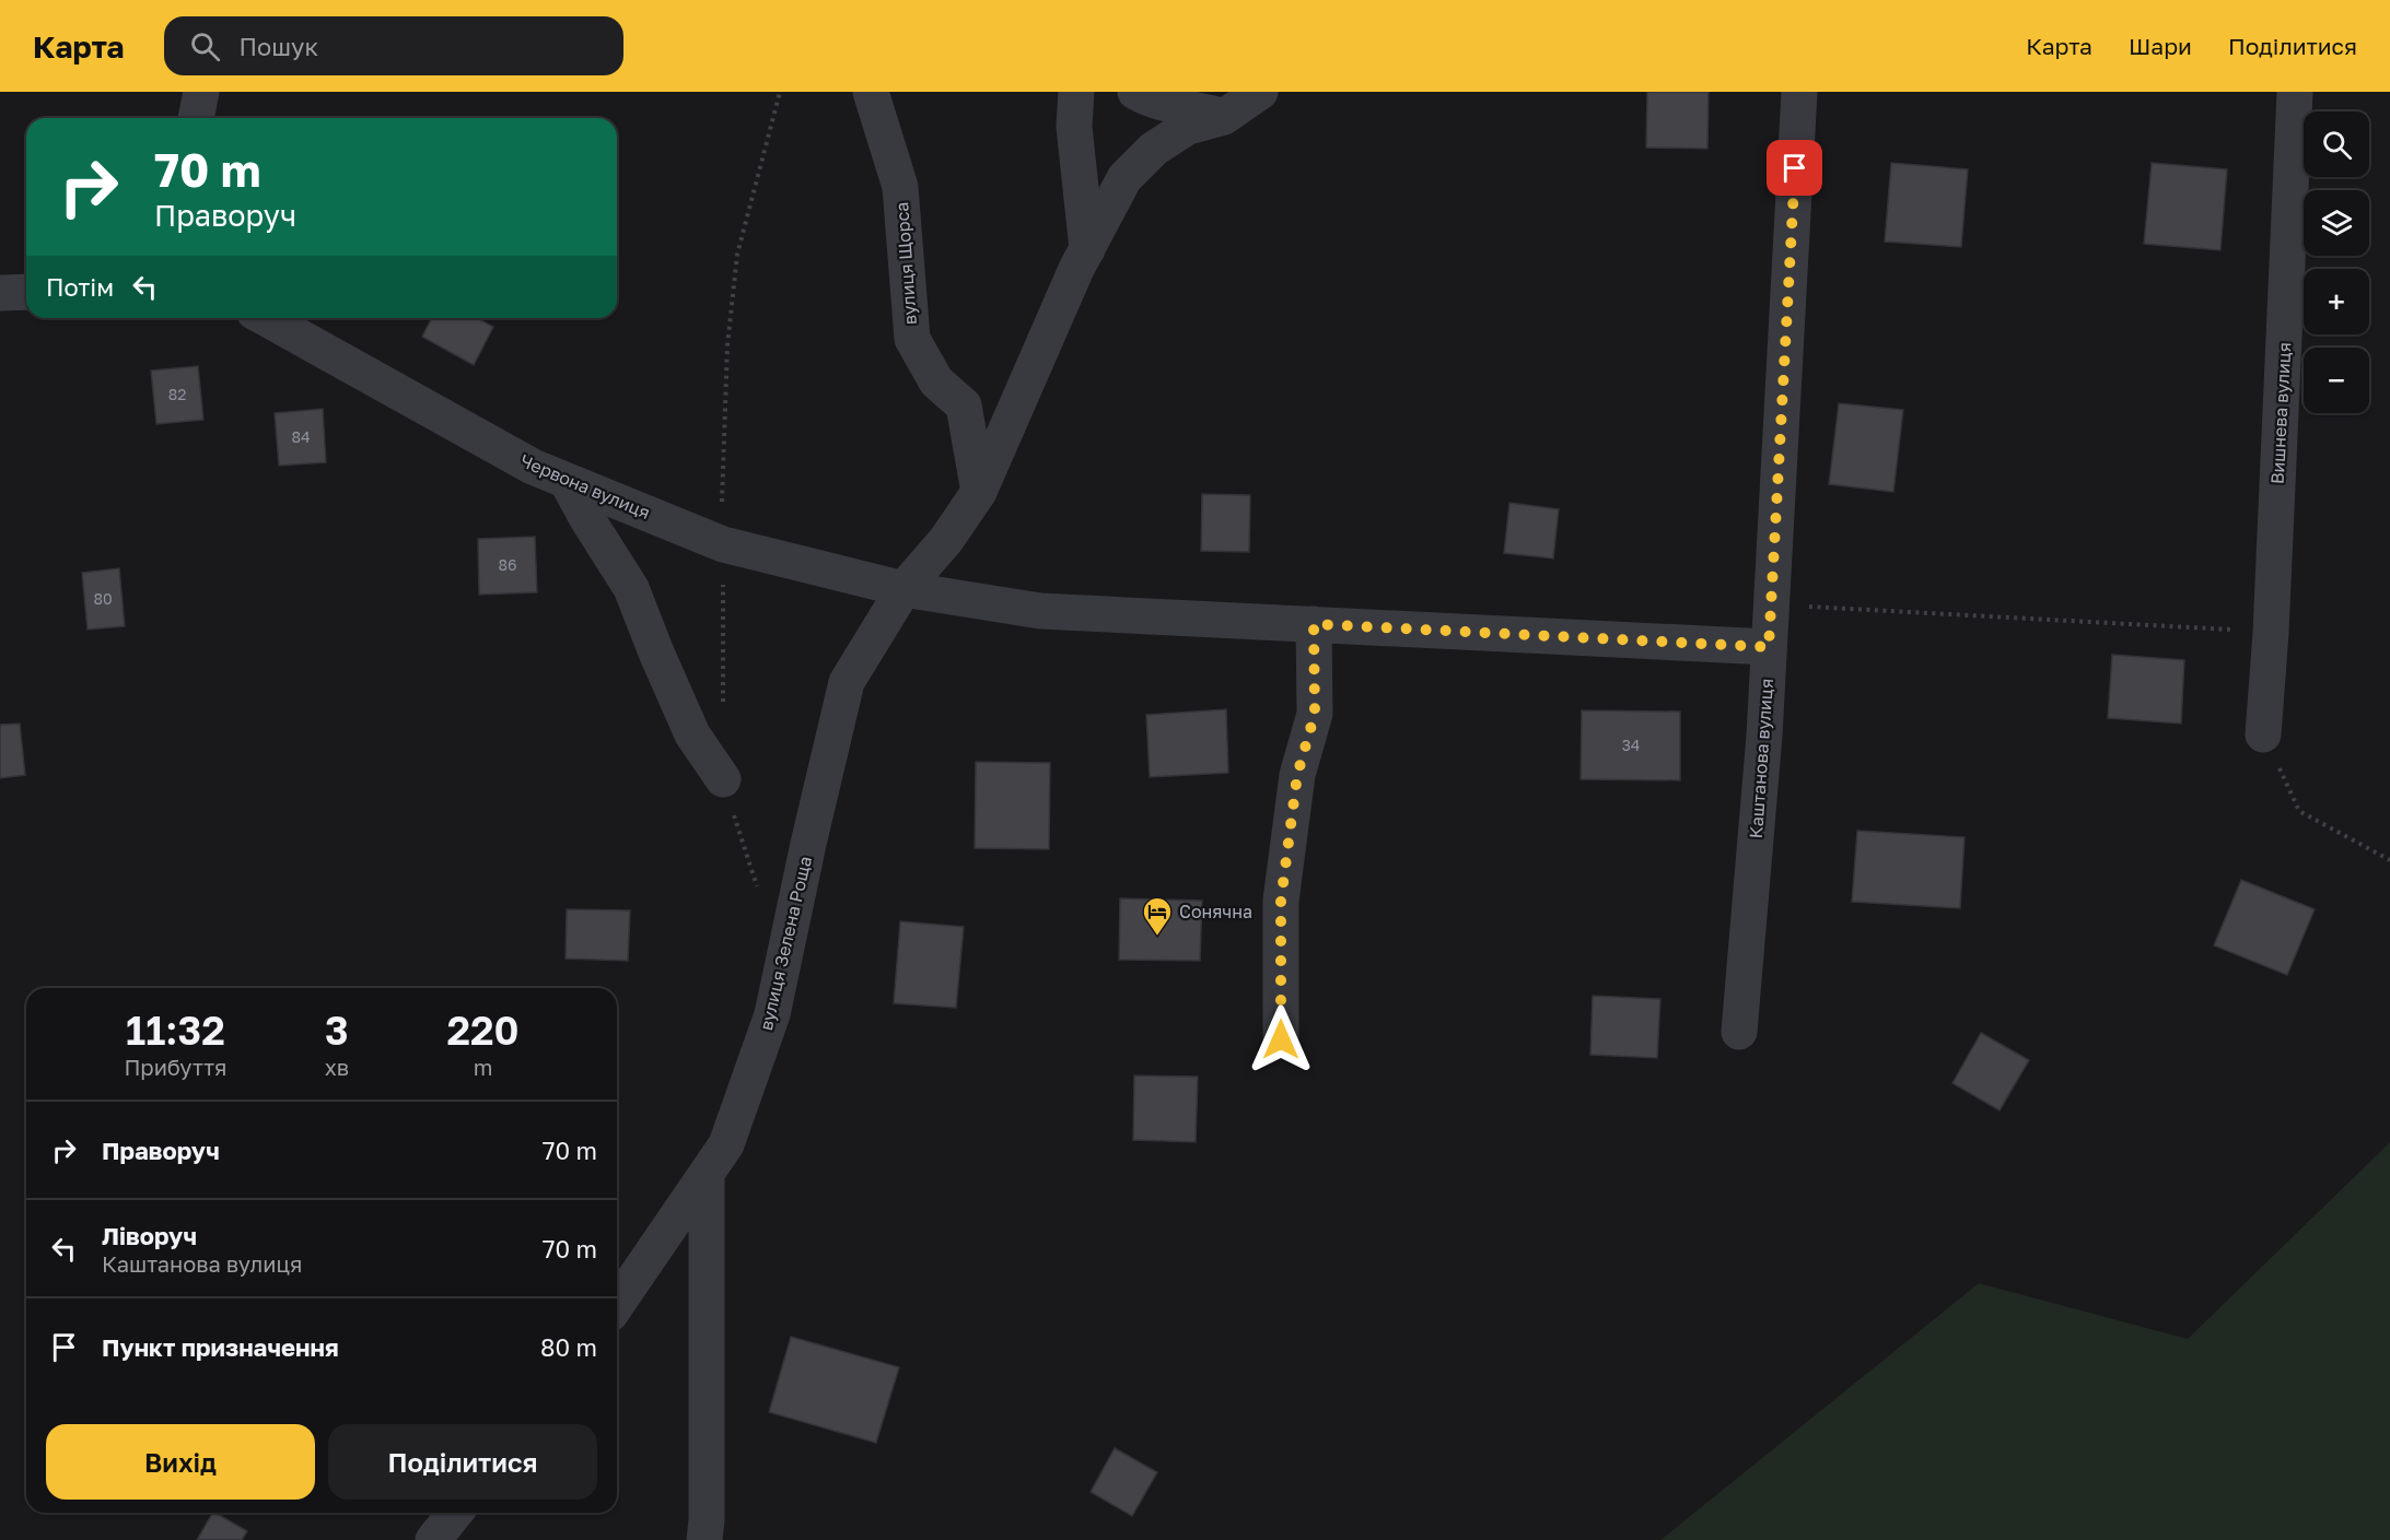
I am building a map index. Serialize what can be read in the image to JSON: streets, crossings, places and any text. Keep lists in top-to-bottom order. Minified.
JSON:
{"streets":{"street":["вулиця Щорса","Вишнева вулиця","Червона вулиця","Каштанова вулиця","вулиця Зелена Роща"]},"crossings":[["Червона вулиця","Каштанова вулиця"],["Червона вулиця","вулиця Зелена Роща"]],"places":{"hotel":["Сонячна"]},"house_numbers":["82","84","86","80","34"],"page":{"header":"Карта","search":"Пошук","nav":["Карта","Шари","Поділитися"],"map_buttons":["+","−"],"turn":["70 m","Праворуч"],"then":"Потім","eta":["11:32","Прибуття","3","хв","220","m"],"list":[{"name":"Праворуч","value":"70 m"},{"name":"Ліворуч","note":"Каштанова вулиця","value":"70 m"},{"name":"Пункт призначення","value":"80 m"}],"buttons":["Вихід","Поділитися"]}}
